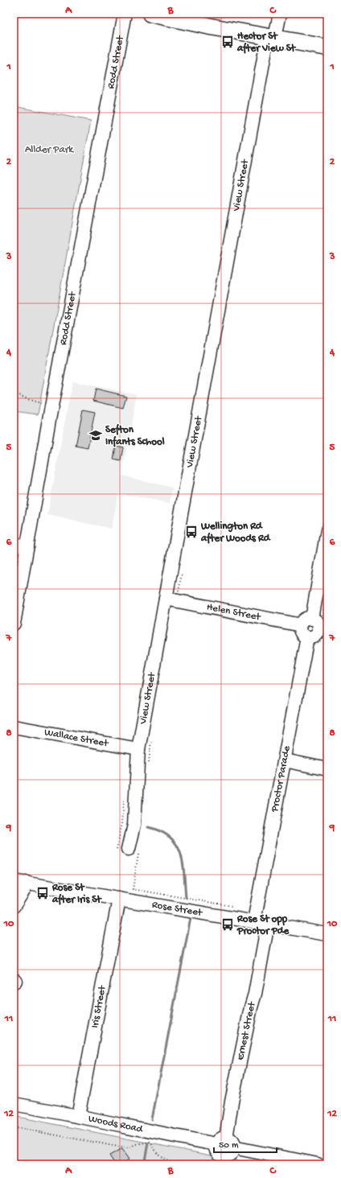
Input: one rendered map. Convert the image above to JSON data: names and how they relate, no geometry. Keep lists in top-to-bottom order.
{
  "streets": {
    "street": [
      "Rodd Street",
      "View Street",
      "Helen Street",
      "Wallace Street",
      "Proctor Parade",
      "Rose Street",
      "Iris Street",
      "Ernest Street",
      "Woods Road"
    ]
  },
  "crossings": [
    ["View Street", "Helen Street"],
    ["View Street", "Wallace Street"],
    ["Helen Street", "Proctor Parade"],
    ["Proctor Parade", "Rose Street"],
    ["Rose Street", "Iris Street"],
    ["Rose Street", "Ernest Street"],
    ["Iris Street", "Woods Road"],
    ["Ernest Street", "Woods Road"]
  ],
  "parks": ["Allder Park"],
  "places": {
    "bus stop": [
      "Hector St after View St",
      "Wellington Rd after Woods Rd",
      "Rose St after Iris St",
      "Rose St opp Proctor Pde"
    ],
    "school or university": ["Sefton Infants School"]
  },
  "scale_bar": "50 m",
  "grid": {
    "columns": ["A", "B", "C"],
    "rows": [
      "1",
      "2",
      "3",
      "4",
      "5",
      "6",
      "7",
      "8",
      "9",
      "10",
      "11",
      "12"
    ]
  }
}
